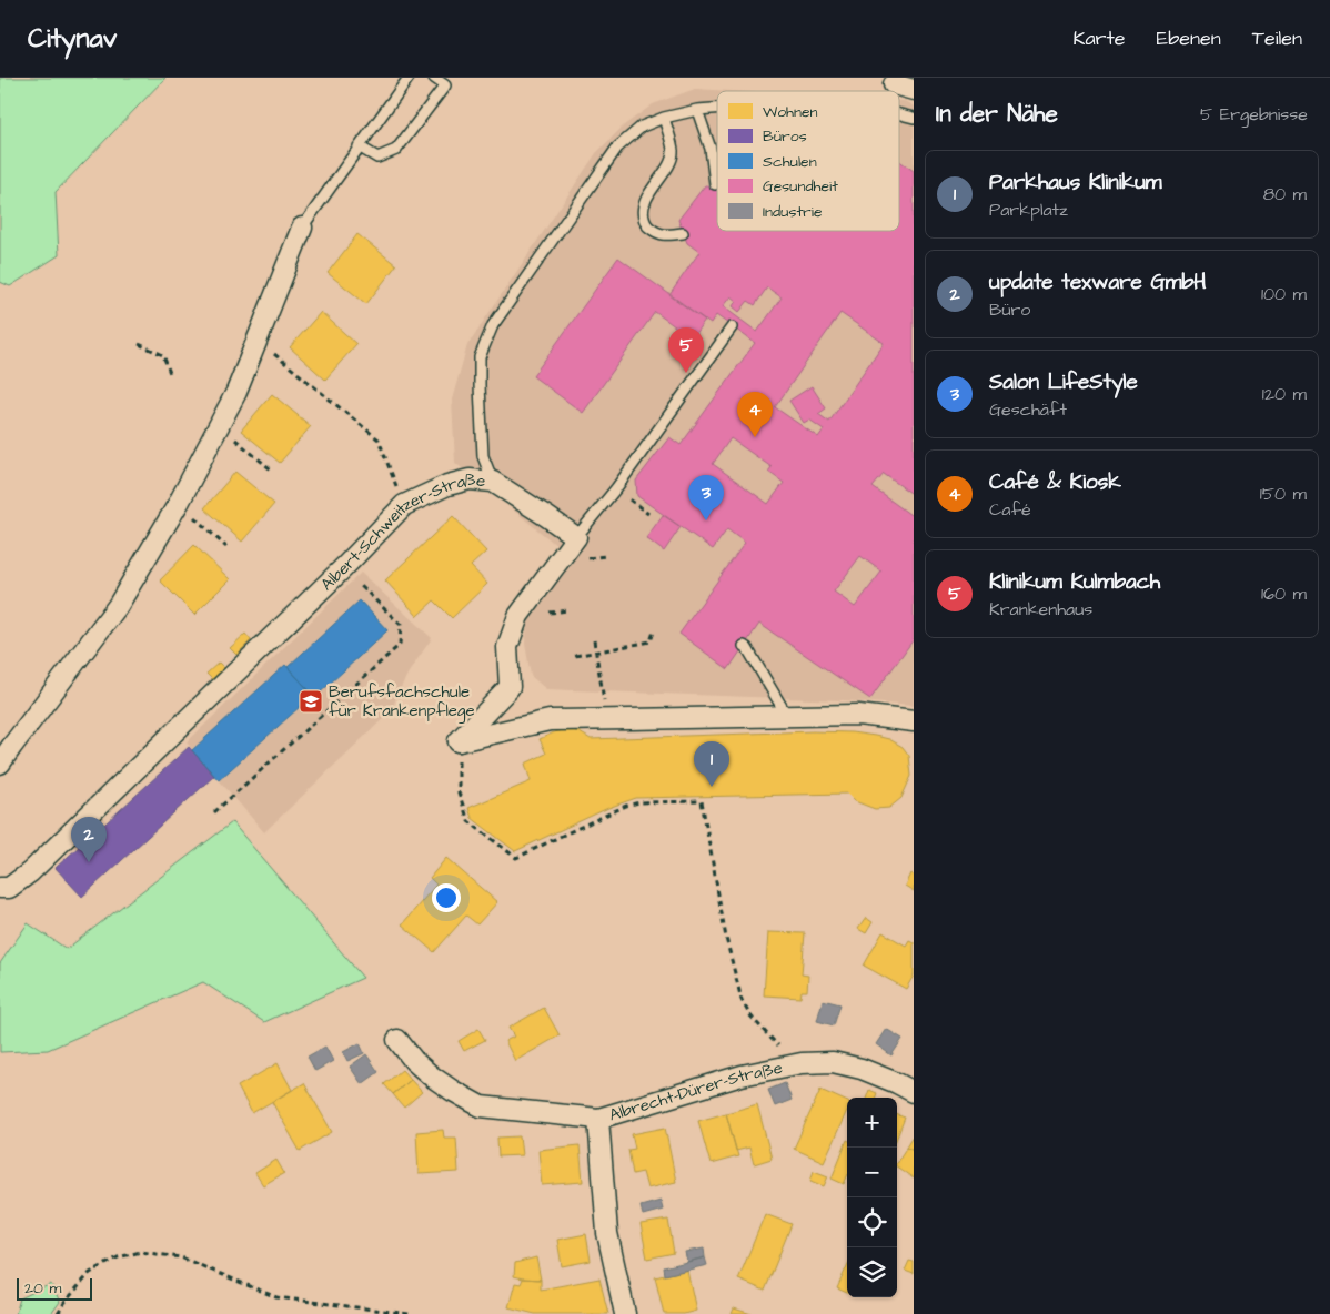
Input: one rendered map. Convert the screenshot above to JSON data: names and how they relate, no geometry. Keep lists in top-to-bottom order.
{
  "streets": {
    "street": ["Albert-Schweitzer-Straße", "Albrecht-Dürer-Straße"]
  },
  "places": {
    "school or university": ["Berufsfachschule für Krankenpflege"]
  },
  "legend": [
    "Wohnen",
    "Büros",
    "Schulen",
    "Gesundheit",
    "Industrie"
  ],
  "scale_bar": "20 m",
  "page": {
    "header": "Citynav",
    "nav": ["Karte", "Ebenen", "Teilen"],
    "heading": ["In der Nähe", "5 Ergebnisse"],
    "list": [
      {
        "mark": "1",
        "name": "Parkhaus Klinikum",
        "note": "Parkplatz",
        "value": "80 m"
      },
      {
        "mark": "2",
        "name": "update texware GmbH",
        "note": "Büro",
        "value": "100 m"
      },
      {
        "mark": "3",
        "name": "Salon LifeStyle",
        "note": "Geschäft",
        "value": "120 m"
      },
      {
        "mark": "4",
        "name": "Café & Kiosk",
        "note": "Café",
        "value": "150 m"
      },
      {
        "mark": "5",
        "name": "Klinikum Kulmbach",
        "note": "Krankenhaus",
        "value": "160 m"
      }
    ],
    "pins": [
      "5",
      "4",
      "3",
      "1",
      "2"
    ],
    "map_buttons": ["+", "−"],
    "scale": "20 m"
  }
}
